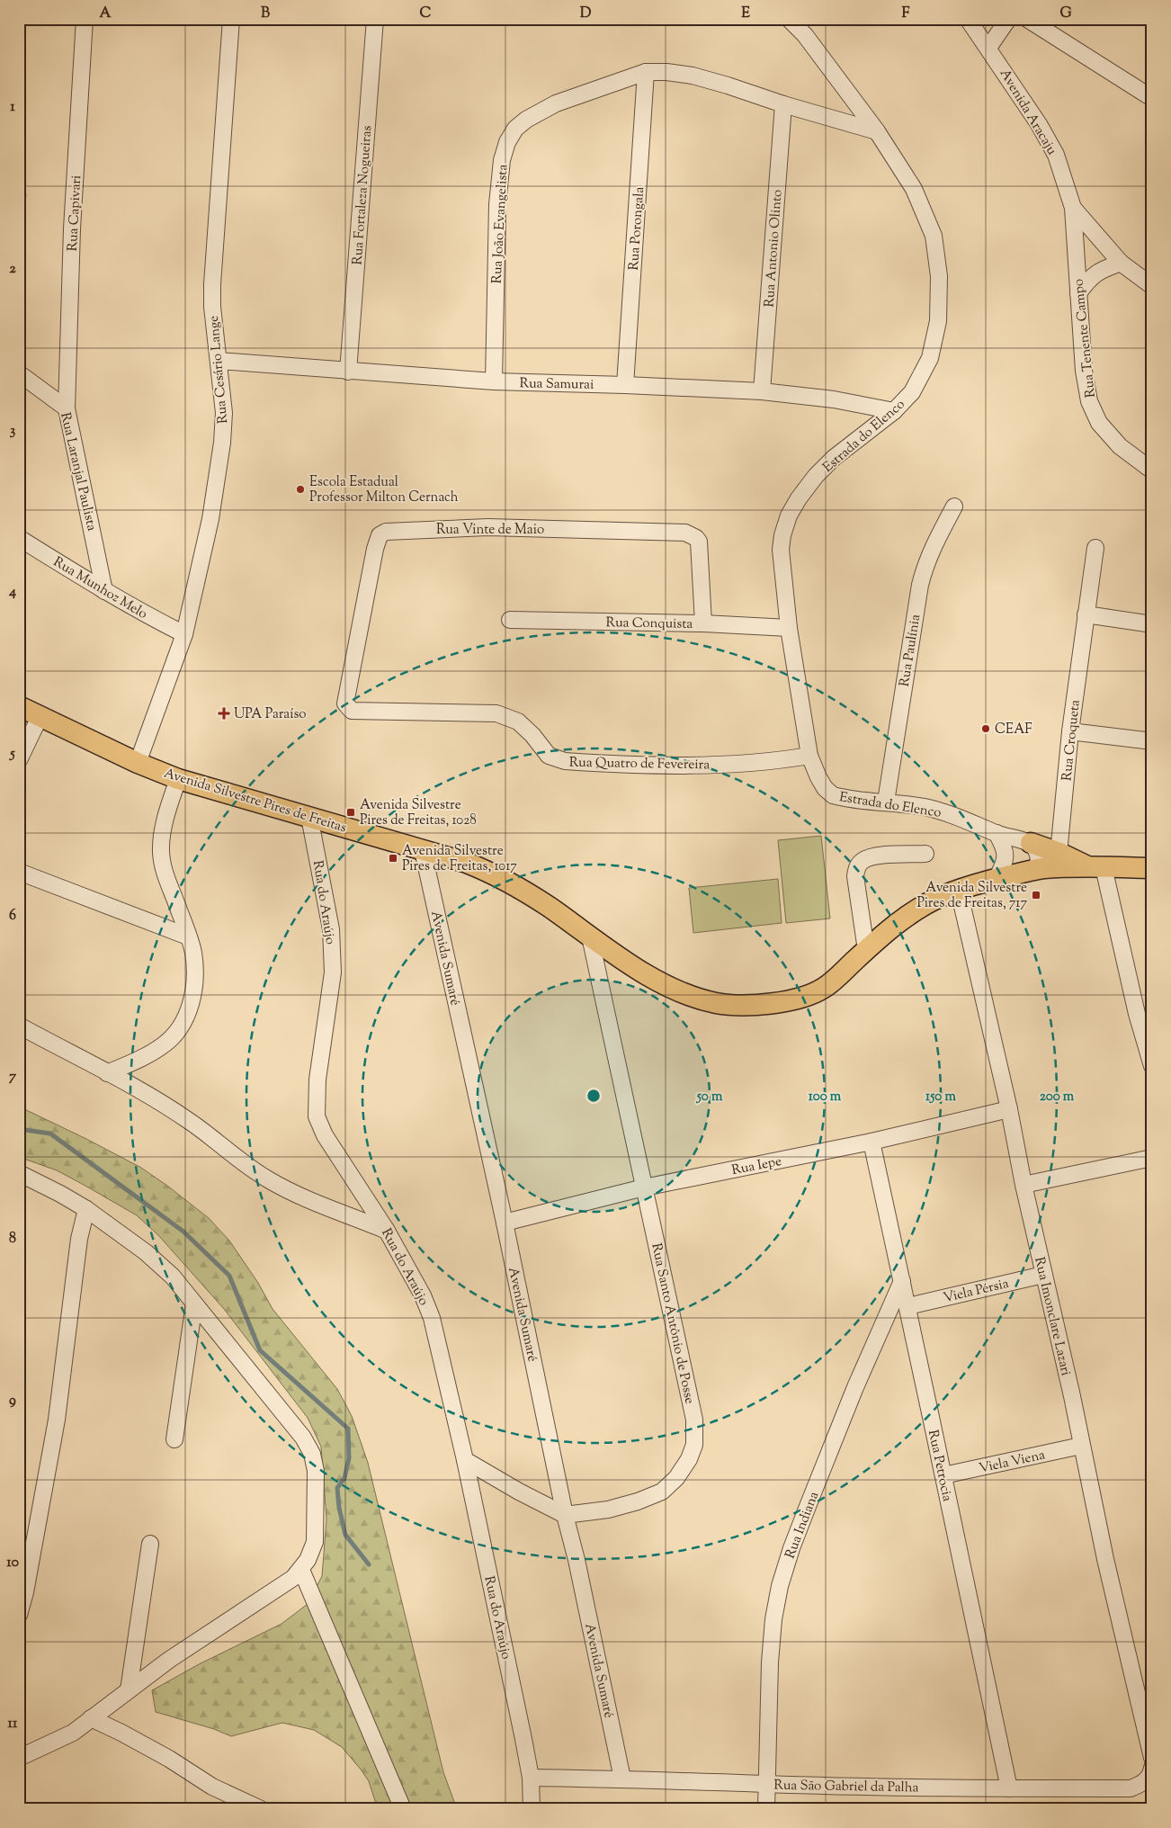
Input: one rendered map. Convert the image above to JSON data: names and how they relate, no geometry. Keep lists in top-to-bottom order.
{
  "streets": {
    "main road": ["Avenida Silvestre Pires de Freitas"],
    "street": [
      "Avenida Aracaju",
      "Rua Fortaleza Nogueiras",
      "Rua Capivari",
      "Rua João Evangelista",
      "Rua Porongala",
      "Rua Antonio Olinto",
      "Rua Tenente Campo",
      "Rua Cesário Lange",
      "Rua Samurai",
      "Estrada do Elenco",
      "Rua Laranjal Paulista",
      "Rua Vinte de Maio",
      "Rua Munhoz Melo",
      "Rua Conquista",
      "Rua Paulínia",
      "Rua Croqueta",
      "Rua Quatro de Fevereira",
      "Rua do Araújo",
      "Avenida Sumaré",
      "Rua Iepe",
      "Viela Pérsia",
      "Rua Imonclare Lazari",
      "Rua Santo Antônio de Posse",
      "Viela Viena",
      "Rua Petrocia",
      "Rua Indiana",
      "Rua São Gabriel da Palha"
    ]
  },
  "crossings": [
    ["Avenida Aracaju", "Rua Tenente Campo"],
    ["Rua Fortaleza Nogueiras", "Rua Samurai"],
    ["Rua Capivari", "Rua Laranjal Paulista"],
    ["Rua João Evangelista", "Rua Porongala"],
    ["Rua João Evangelista", "Rua Antonio Olinto"],
    ["Rua João Evangelista", "Rua Samurai"],
    ["Rua João Evangelista", "Estrada do Elenco"],
    ["Rua Porongala", "Rua Samurai"],
    ["Rua Antonio Olinto", "Rua Samurai"],
    ["Rua Cesário Lange", "Rua Samurai"],
    ["Rua Cesário Lange", "Rua Munhoz Melo"],
    ["Rua Cesário Lange", "Avenida Silvestre Pires de Freitas"],
    ["Rua Samurai", "Estrada do Elenco"],
    ["Estrada do Elenco", "Rua Conquista"],
    ["Estrada do Elenco", "Rua Paulínia"],
    ["Estrada do Elenco", "Rua Quatro de Fevereira"],
    ["Rua Laranjal Paulista", "Rua Munhoz Melo"],
    ["Rua Vinte de Maio", "Rua Conquista"],
    ["Rua Vinte de Maio", "Rua Quatro de Fevereira"],
    ["Rua Croqueta", "Avenida Silvestre Pires de Freitas"],
    ["Avenida Silvestre Pires de Freitas", "Rua do Araújo"],
    ["Avenida Silvestre Pires de Freitas", "Avenida Sumaré"],
    ["Avenida Silvestre Pires de Freitas", "Rua Imonclare Lazari"],
    ["Avenida Silvestre Pires de Freitas", "Rua Santo Antônio de Posse"],
    ["Rua do Araújo", "Rua São Gabriel da Palha"],
    ["Avenida Sumaré", "Rua Iepe"],
    ["Avenida Sumaré", "Rua Santo Antônio de Posse"],
    ["Avenida Sumaré", "Rua São Gabriel da Palha"],
    ["Rua Iepe", "Rua Imonclare Lazari"],
    ["Rua Iepe", "Rua Santo Antônio de Posse"],
    ["Rua Iepe", "Rua Petrocia"],
    ["Viela Pérsia", "Rua Imonclare Lazari"],
    ["Viela Pérsia", "Rua Petrocia"],
    ["Rua Imonclare Lazari", "Viela Viena"],
    ["Viela Viena", "Rua Petrocia"],
    ["Rua Petrocia", "Rua Indiana"],
    ["Rua Petrocia", "Rua São Gabriel da Palha"],
    ["Rua Indiana", "Rua São Gabriel da Palha"]
  ],
  "places": {
    "other": ["Escola Estadual Professor Milton Cernach", "CEAF"],
    "health": ["UPA Paraíso"],
    "transit": ["Avenida Silvestre Pires de Freitas, 1028", "Avenida Silvestre Pires de Freitas, 1017", "Avenida Silvestre Pires de Freitas, 717"]
  },
  "grid": {
    "columns": [
      "A",
      "B",
      "C",
      "D",
      "E",
      "F",
      "G"
    ],
    "rows": [
      "1",
      "2",
      "3",
      "4",
      "5",
      "6",
      "7",
      "8",
      "9",
      "10",
      "11"
    ]
  },
  "rings": [
    "50 m",
    "100 m",
    "150 m",
    "200 m"
  ]
}
